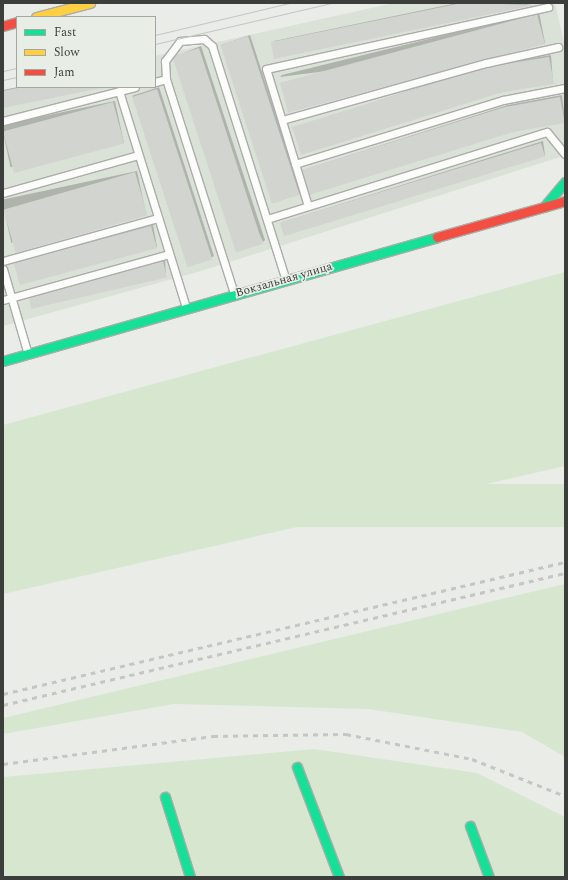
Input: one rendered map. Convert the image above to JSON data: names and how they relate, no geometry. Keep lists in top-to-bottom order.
{
  "streets": {
    "main road": ["Вокзальная улица"]
  },
  "legend": ["Fast", "Slow", "Jam"]
}
